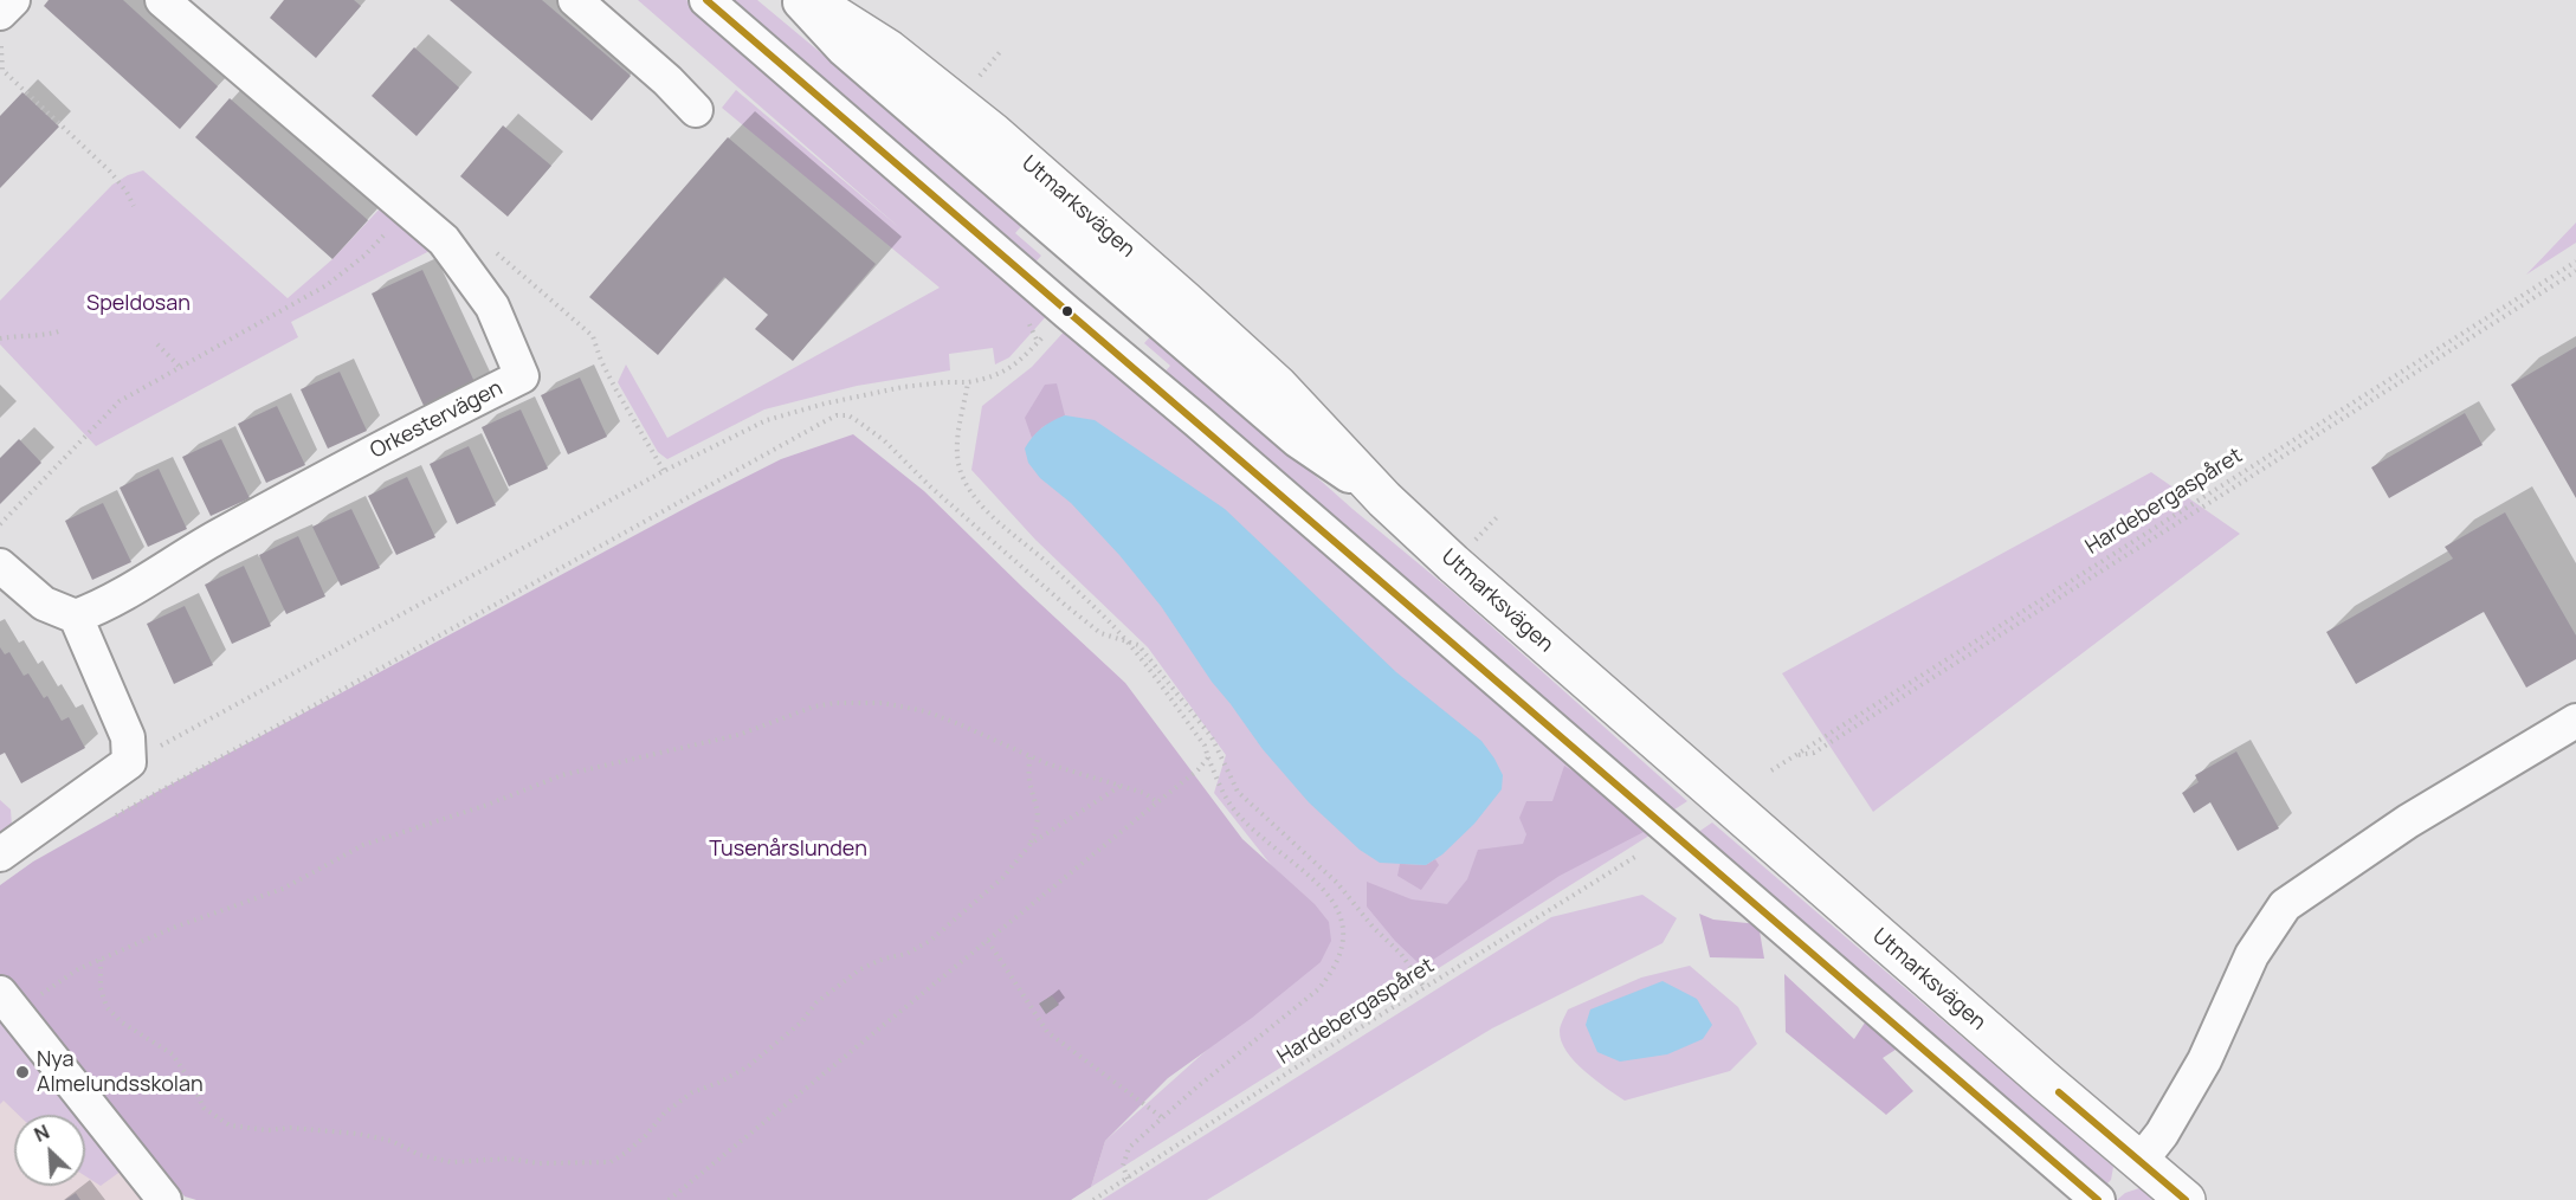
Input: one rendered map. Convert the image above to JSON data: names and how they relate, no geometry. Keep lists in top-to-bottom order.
{
  "streets": {
    "main road": ["Utmarksvägen"],
    "street": ["Orkestervägen"],
    "path": ["Hardebergaspåret"]
  },
  "parks": ["Speldosan", "Tusenårslunden"],
  "places": ["Nya Almelundsskolan"],
  "north": "top left"
}
